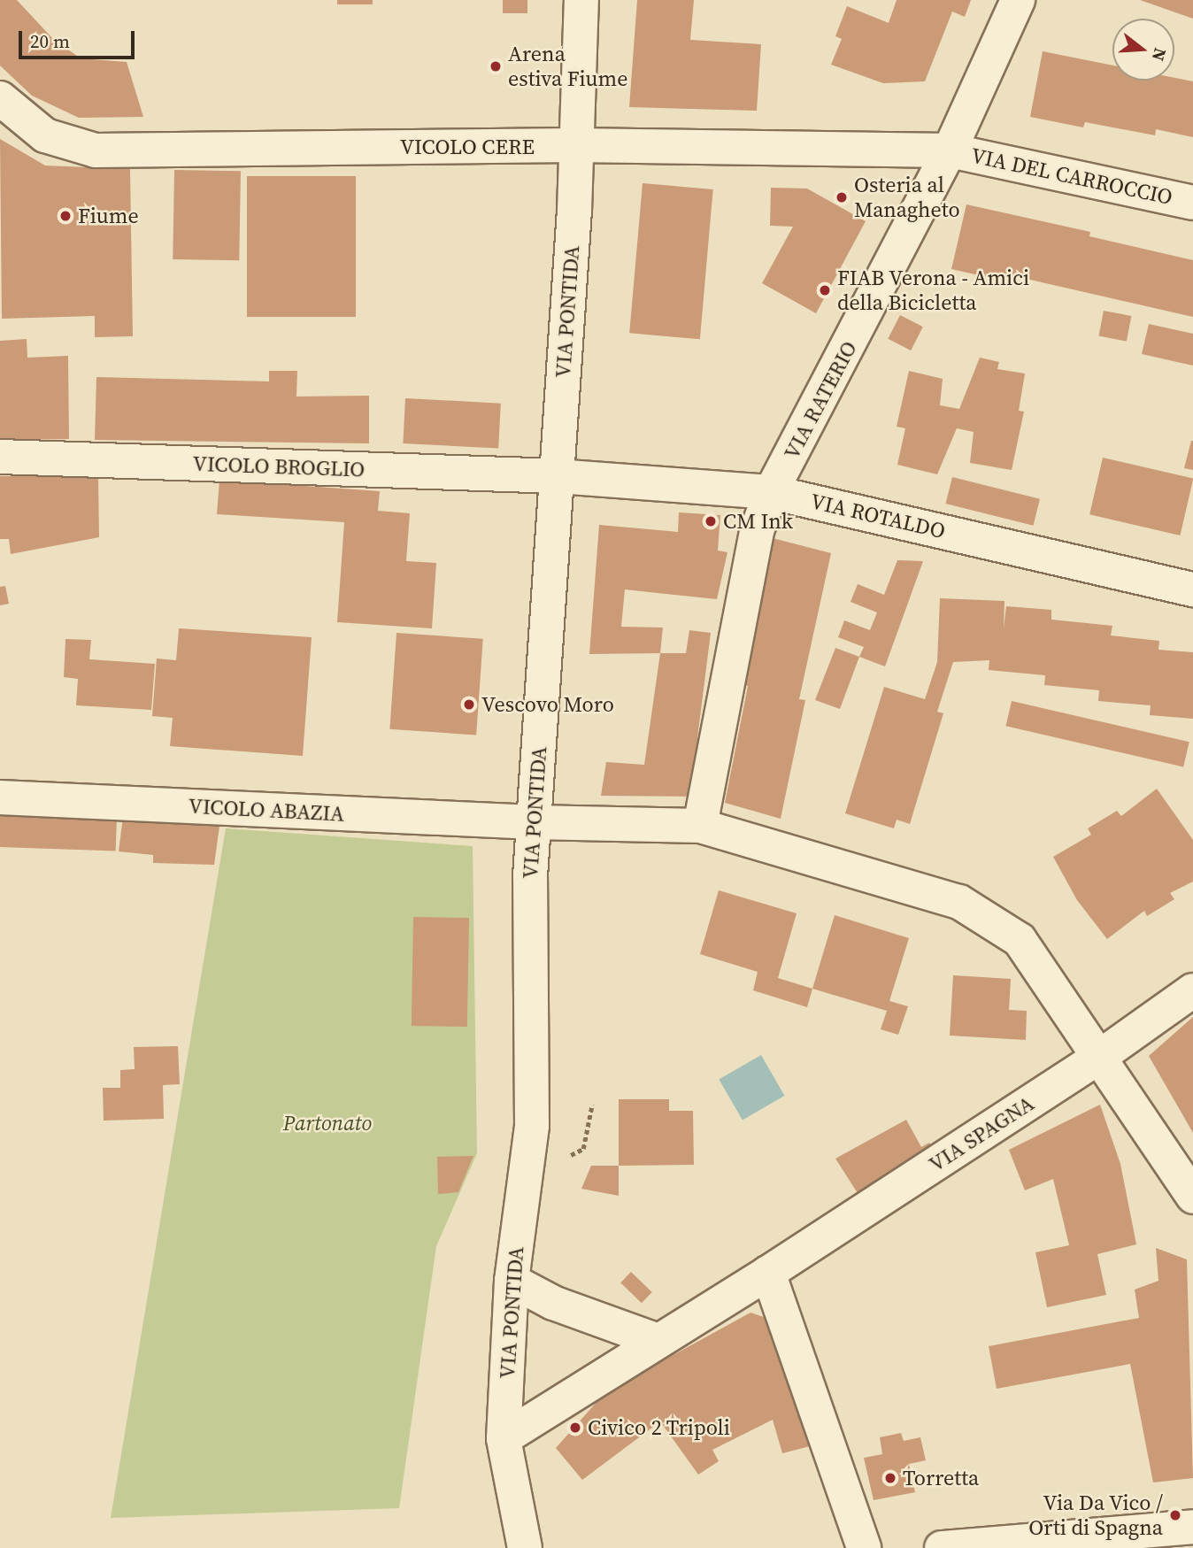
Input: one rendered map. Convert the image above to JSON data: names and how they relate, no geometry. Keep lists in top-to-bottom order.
{
  "streets": {
    "street": [
      "VICOLO CERE",
      "VIA DEL CARROCCIO",
      "VIA PONTIDA",
      "VIA RATERIO",
      "VICOLO BROGLIO",
      "VIA ROTALDO",
      "VICOLO ABAZIA",
      "VIA SPAGNA"
    ]
  },
  "crossings": [
    ["VICOLO CERE", "VIA DEL CARROCCIO"],
    ["VICOLO CERE", "VIA PONTIDA"],
    ["VICOLO CERE", "VIA RATERIO"],
    ["VIA DEL CARROCCIO", "VIA RATERIO"],
    ["VIA PONTIDA", "VICOLO BROGLIO"],
    ["VIA PONTIDA", "VIA ROTALDO"],
    ["VIA PONTIDA", "VICOLO ABAZIA"],
    ["VIA PONTIDA", "VIA SPAGNA"],
    ["VIA RATERIO", "VIA ROTALDO"],
    ["VIA RATERIO", "VICOLO ABAZIA"],
    ["VICOLO BROGLIO", "VIA ROTALDO"],
    ["VICOLO ABAZIA", "VIA SPAGNA"]
  ],
  "parks": ["Partonato"],
  "places": [
    "Arena estiva Fiume",
    "Osteria al Managheto",
    "Fiume",
    "FIAB Verona - Amici della Bicicletta",
    "CM Ink",
    "Vescovo Moro",
    "Civico 2 Tripoli",
    "Torretta",
    "Via Da Vico / Orti di Spagna"
  ],
  "scale_bar": "20 m",
  "north": "right"
}
